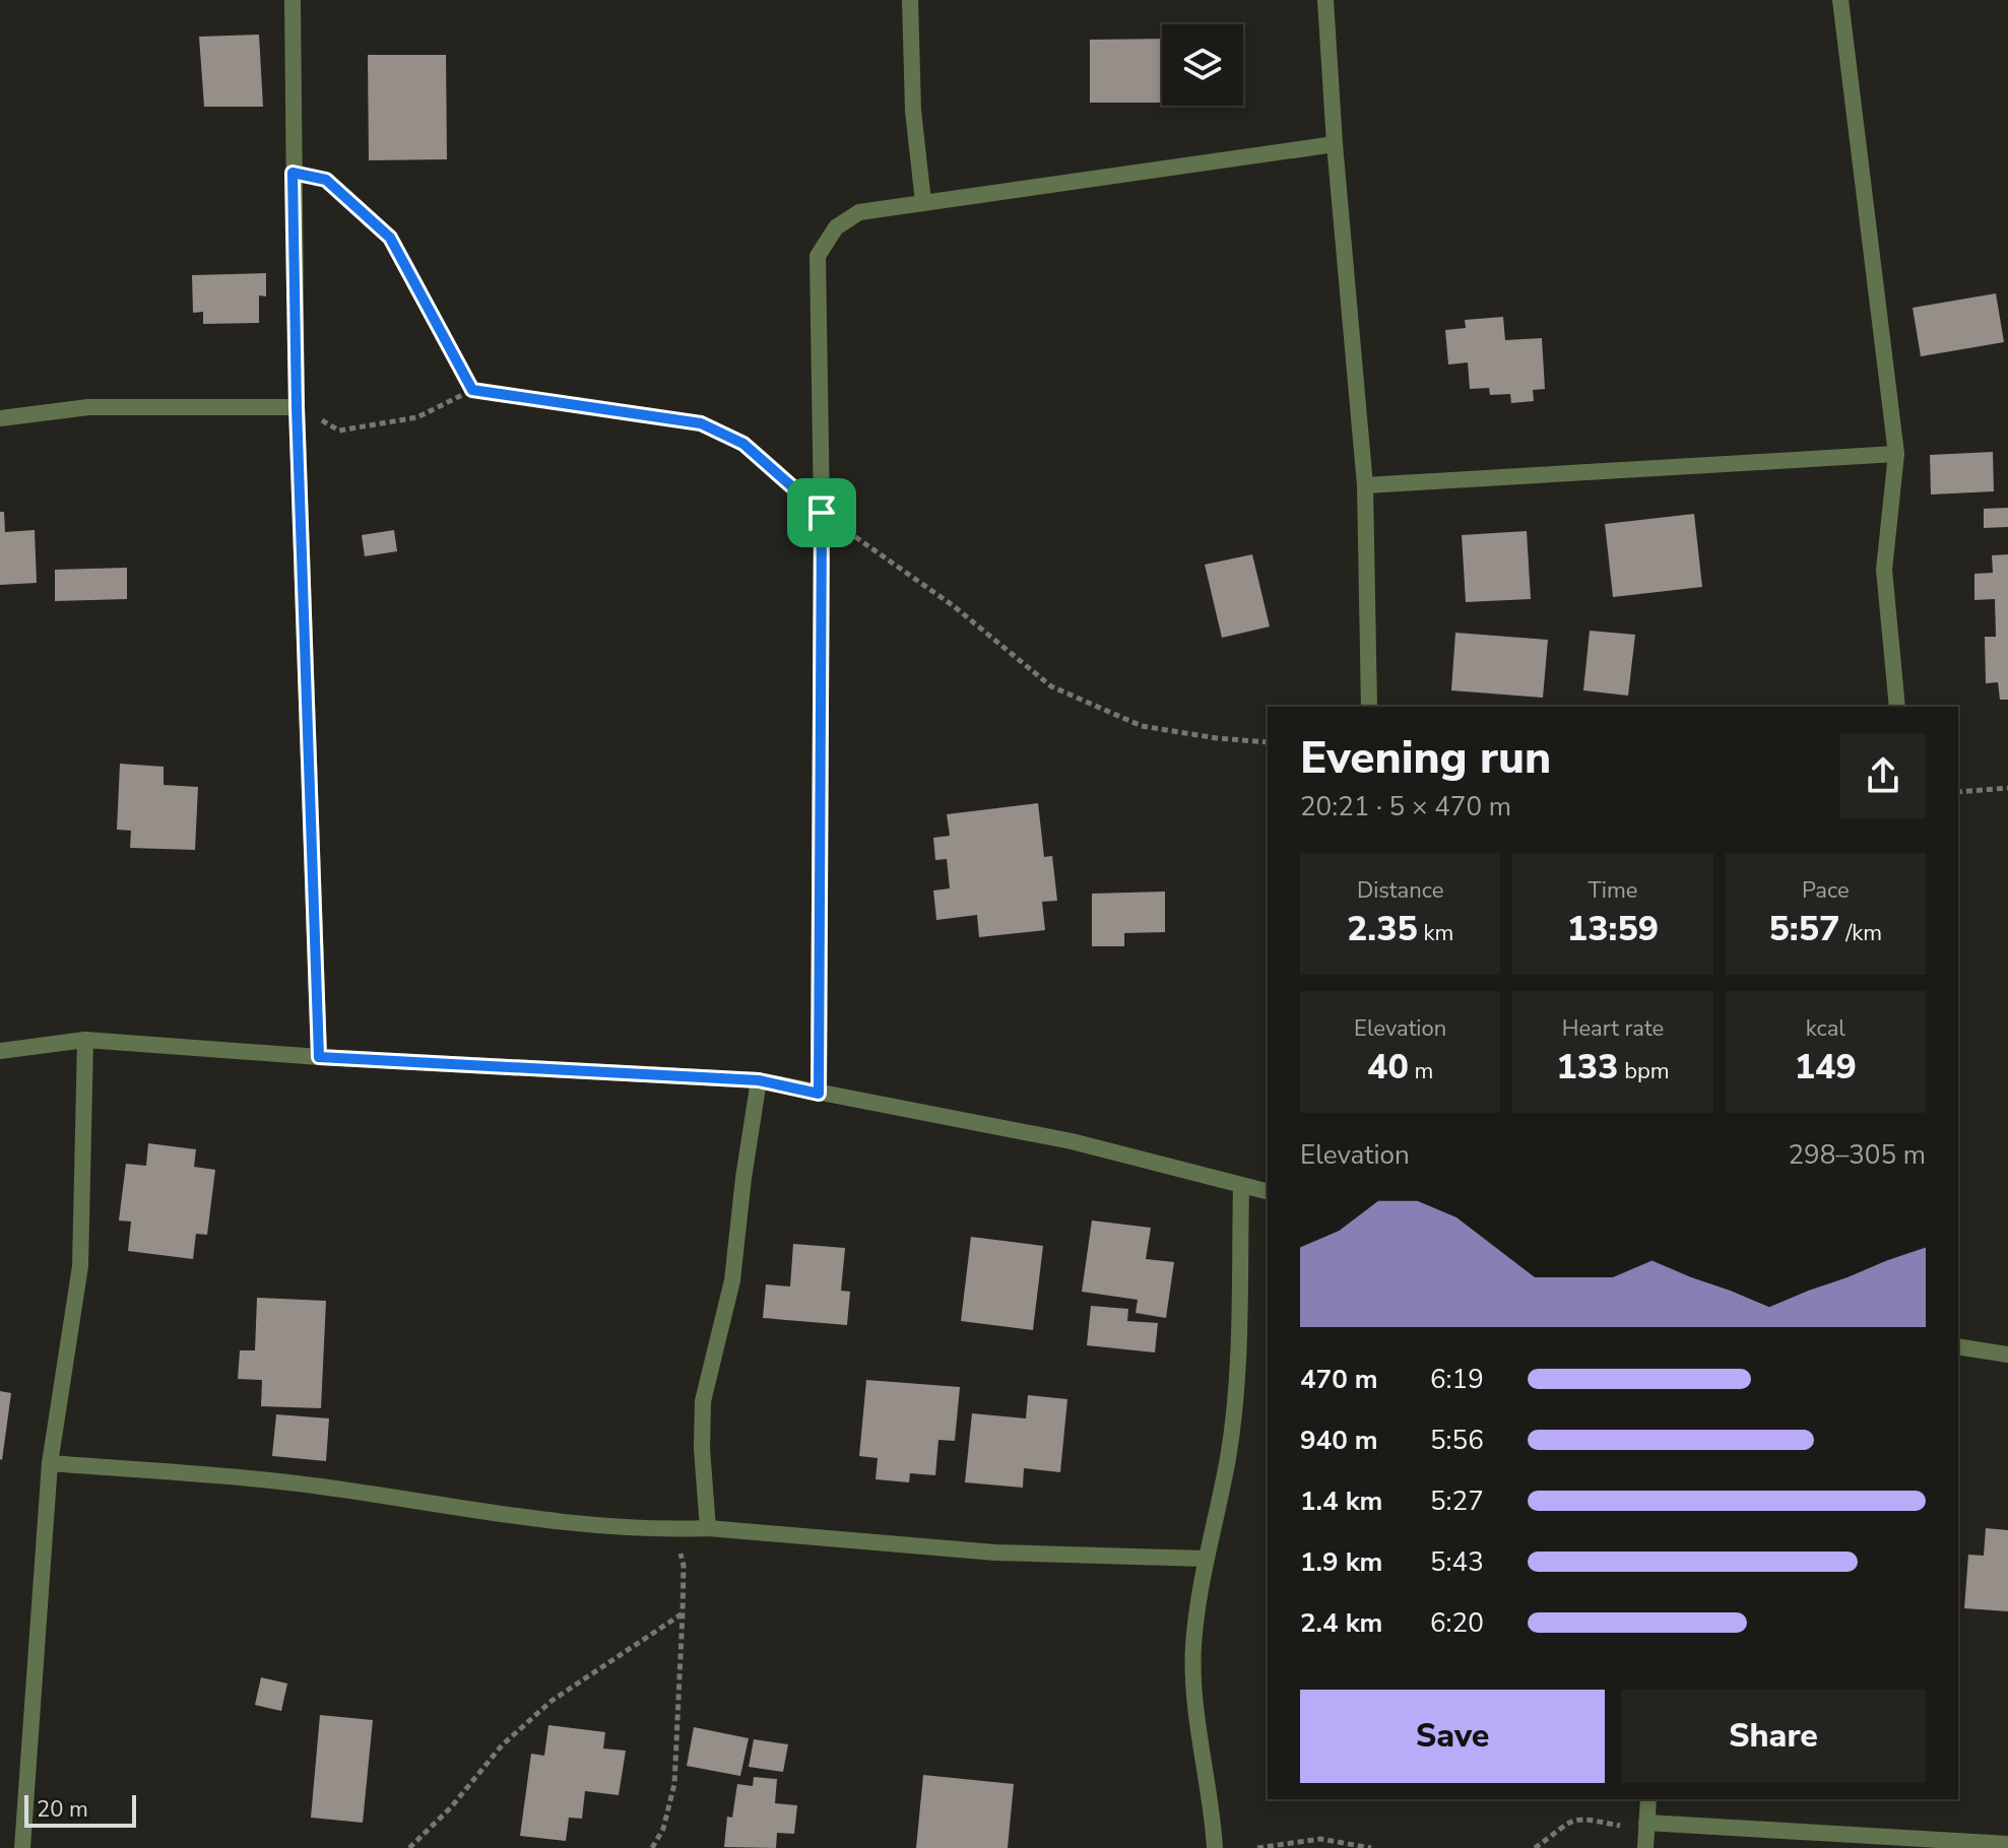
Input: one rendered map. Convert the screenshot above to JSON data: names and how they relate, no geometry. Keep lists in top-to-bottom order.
{
  "scale_bar": "20 m",
  "page": {
    "heading": ["Evening run", "20:21 · 5 × 470 m"],
    "stats": [
      ["Distance", "2.35 km"],
      ["Time", "13:59"],
      ["Pace", "5:57 /km"],
      ["Elevation", "40 m"],
      ["Heart rate", "133 bpm"],
      ["kcal", "149"]
    ],
    "chart": ["Elevation", "298–305 m"],
    "list": [
      {
        "name": "470 m",
        "note": "6:19"
      },
      {
        "name": "940 m",
        "note": "5:56"
      },
      {
        "name": "1.4 km",
        "note": "5:27"
      },
      {
        "name": "1.9 km",
        "note": "5:43"
      },
      {
        "name": "2.4 km",
        "note": "6:20"
      }
    ],
    "buttons": ["Save", "Share"],
    "scale": "20 m"
  }
}
